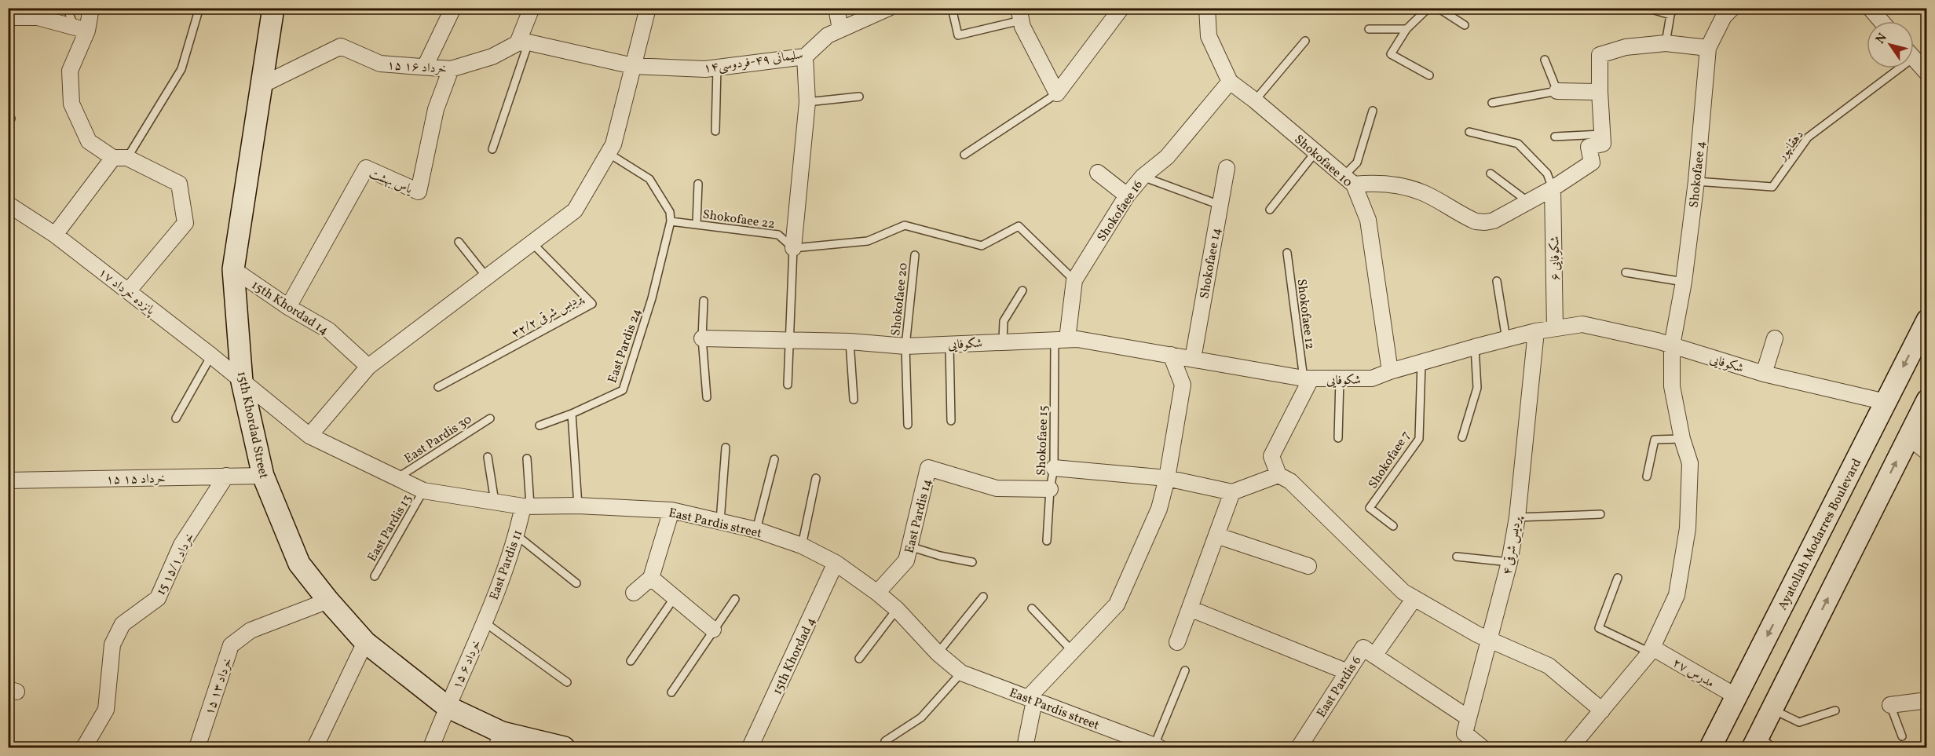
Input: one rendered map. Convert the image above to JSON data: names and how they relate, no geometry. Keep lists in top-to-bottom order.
{
  "streets": {
    "street": [
      "سلیمانی ۴۹-فردوسی۱۴",
      "۱۵ خرداد ۱۶",
      "Shokofaee 10",
      "Shokofaee 4",
      "یاس بهشت",
      "Shokofaee 16",
      "شکوفایی ۶",
      "Shokofaee 14",
      "پانزده خرداد ۱۷",
      "15th Khordad 14",
      "شکوفایی",
      "15th Khordad Street",
      "۱۵ خرداد ۱۵",
      "East Pardis 14",
      "East Pardis street",
      "Ayatollah Modarres Boulevard",
      "پردیس شرقی ۴",
      "15 خرداد ۱۵/۱",
      "East Pardis 11",
      "15th Khordad 4",
      "۱۵ خرداد ۶",
      "مدرس ۲۷",
      "۱۵ خرداد ۱۳",
      "East Pardis 6"
    ],
    "lane": [
      "دهقانپور",
      "Shokofaee 22",
      "Shokofaee 20",
      "Shokofaee 12",
      "پردیس شرقی ۳۲/۲",
      "East Pardis 24",
      "East Pardis 30",
      "Shokofaee 15",
      "Shokofaee 7",
      "East Pardis 13"
    ]
  },
  "crossings": [
    ["۱۵ خرداد ۱۶", "یاس بهشت"],
    ["۱۵ خرداد ۱۶", "15th Khordad Street"],
    ["دهقانپور", "Shokofaee 4"],
    ["Shokofaee 10", "Shokofaee 16"],
    ["Shokofaee 10", "شکوفایی"],
    ["Shokofaee 4", "شکوفایی"],
    ["Shokofaee 4", "مدرس ۲۷"],
    ["یاس بهشت", "15th Khordad 14"],
    ["Shokofaee 16", "شکوفایی"],
    ["Shokofaee 16", "Shokofaee 15"],
    ["Shokofaee 22", "East Pardis 24"],
    ["شکوفایی ۶", "شکوفایی"],
    ["Shokofaee 14", "شکوفایی"],
    ["پانزده خرداد ۱۷", "15th Khordad Street"],
    ["پانزده خرداد ۱۷", "East Pardis street"],
    ["Shokofaee 20", "شکوفایی"],
    ["15th Khordad 14", "15th Khordad Street"],
    ["Shokofaee 12", "شکوفایی"],
    ["شکوفایی", "Shokofaee 15"],
    ["شکوفایی", "Shokofaee 7"],
    ["شکوفایی", "Ayatollah Modarres Boulevard"],
    ["شکوفایی", "پردیس شرقی ۴"],
    ["15th Khordad Street", "۱۵ خرداد ۱۵"],
    ["15th Khordad Street", "East Pardis street"],
    ["15th Khordad Street", "۱۵ خرداد ۶"],
    ["15th Khordad Street", "۱۵ خرداد ۱۳"],
    ["East Pardis 30", "East Pardis street"],
    ["Shokofaee 15", "East Pardis 14"],
    ["۱۵ خرداد ۱۵", "15 خرداد ۱۵/۱"],
    ["East Pardis 14", "East Pardis street"],
    ["East Pardis street", "East Pardis 13"],
    ["East Pardis street", "East Pardis 11"],
    ["East Pardis street", "15th Khordad 4"],
    ["Ayatollah Modarres Boulevard", "مدرس ۲۷"],
    ["East Pardis 11", "۱۵ خرداد ۶"]
  ],
  "north": "top left"
}
